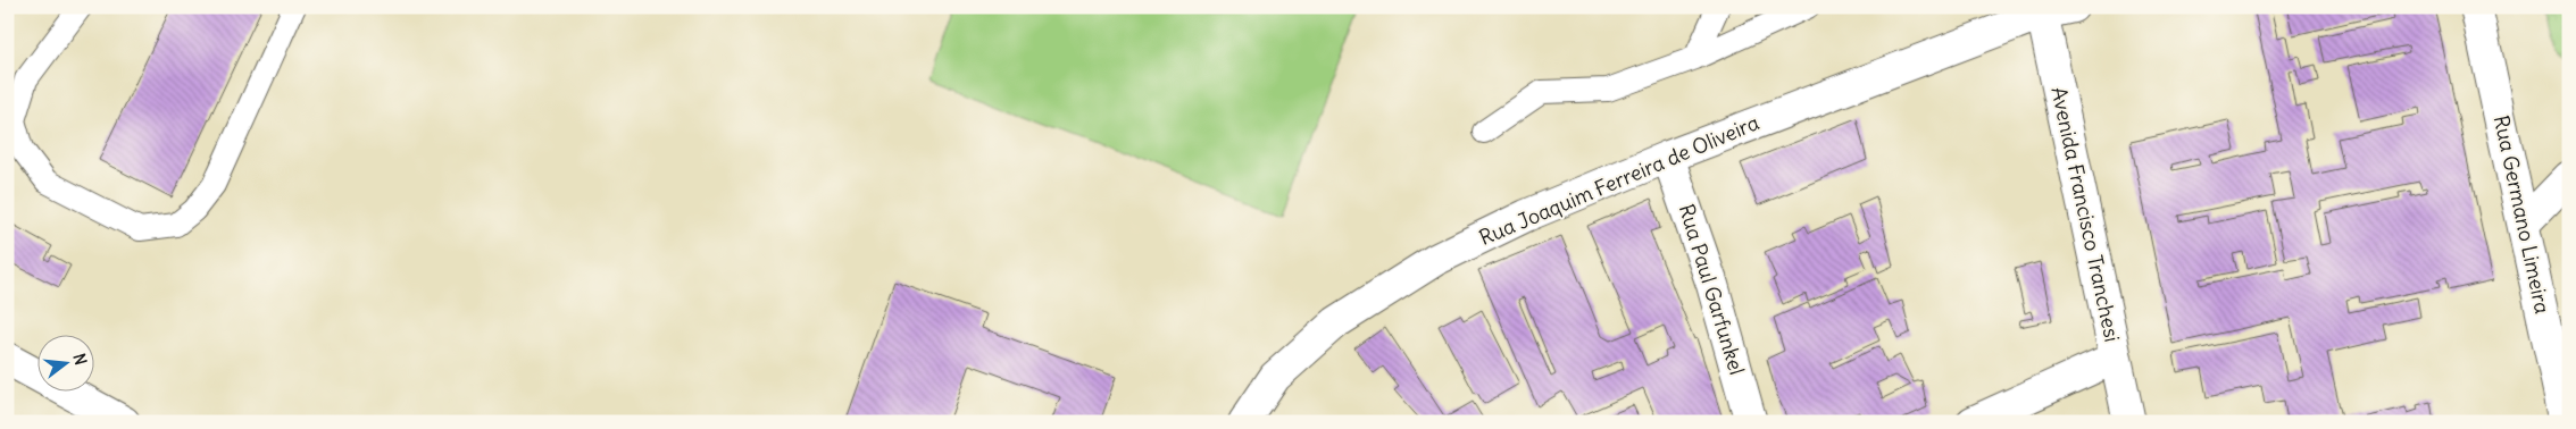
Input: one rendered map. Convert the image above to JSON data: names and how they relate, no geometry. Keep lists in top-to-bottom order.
{
  "streets": {
    "street": [
      "Rua Joaquim Ferreira de Oliveira",
      "Avenida Francisco Tranchesi",
      "Rua Germano Limeira",
      "Rua Paul Garfunkel"
    ]
  },
  "crossings": [
    ["Rua Joaquim Ferreira de Oliveira", "Avenida Francisco Tranchesi"],
    ["Rua Joaquim Ferreira de Oliveira", "Rua Paul Garfunkel"]
  ],
  "north": "right"
}
